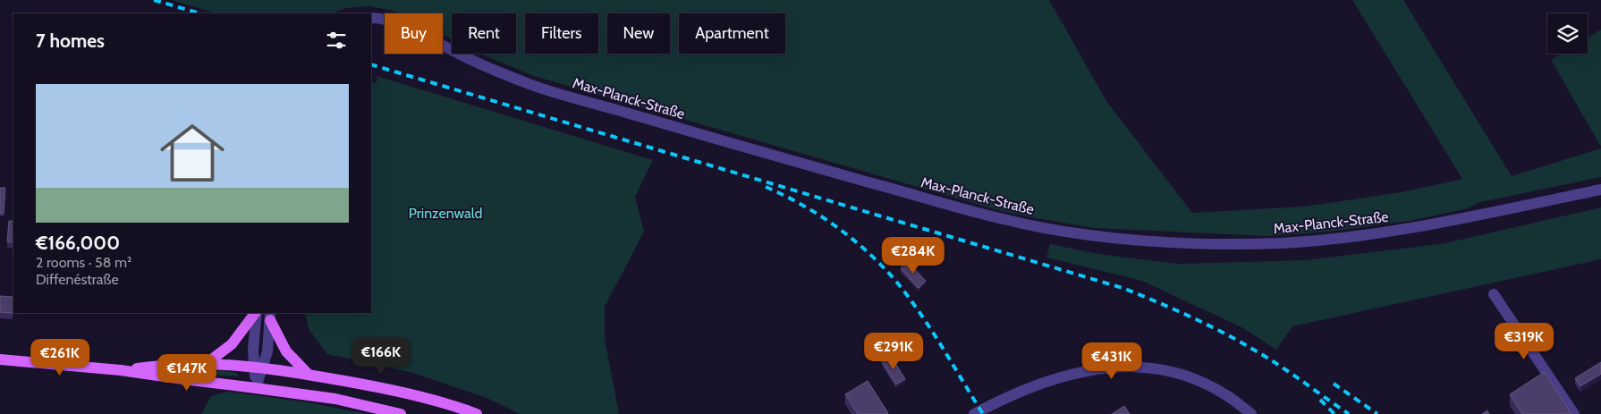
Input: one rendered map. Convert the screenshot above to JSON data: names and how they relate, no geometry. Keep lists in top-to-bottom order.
{
  "streets": {
    "street": ["Max-Planck-Straße"]
  },
  "parks": ["Prinzenwald"],
  "page": {
    "chip": [
      "Buy",
      "Rent",
      "Filters",
      "New",
      "Apartment"
    ],
    "heading": "7 homes",
    "list": [
      {
        "name": "€166,000",
        "note": "2 rooms · 58 m² · Diffenéstraße"
      }
    ],
    "price": [
      "€284K",
      "€319K",
      "€291K",
      "€166K",
      "€261K",
      "€431K",
      "€147K"
    ]
  }
}
